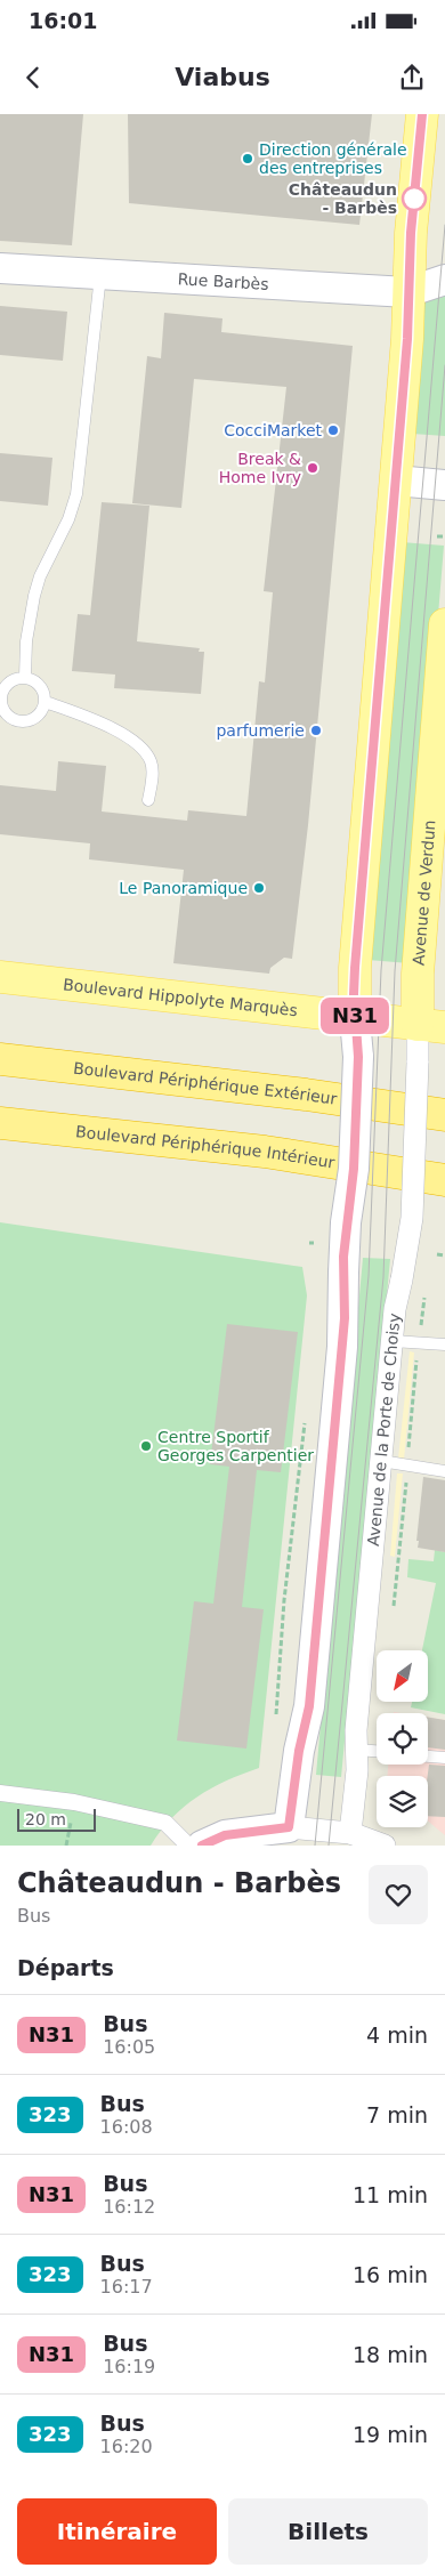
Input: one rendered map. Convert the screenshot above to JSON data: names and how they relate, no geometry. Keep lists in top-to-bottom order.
{
  "streets": {
    "highway": ["Boulevard Périphérique Extérieur", "Boulevard Périphérique Intérieur"],
    "main road": ["Rue Barbès", "Avenue de Verdun", "Boulevard Hippolyte Marquès"],
    "street": ["Avenue de la Porte de Choisy"]
  },
  "crossings": [
    ["Avenue de Verdun", "Boulevard Hippolyte Marquès"],
    ["Avenue de Verdun", "Avenue de la Porte de Choisy"],
    ["Boulevard Hippolyte Marquès", "Avenue de la Porte de Choisy"]
  ],
  "places": [
    "Direction générale des entreprises",
    "Châteaudun - Barbès",
    "CocciMarket",
    "Break & Home Ivry",
    "parfumerie",
    "Le Panoramique",
    "Centre Sportif Georges Carpentier"
  ],
  "lines": ["bus line N31"],
  "scale_bar": "20 m",
  "north": "bottom left",
  "page": {
    "status": "16:01",
    "header": "Viabus",
    "on_map": "N31",
    "scale": "20 m",
    "heading": [
      ["Châteaudun - Barbès", "Bus"],
      "Départs"
    ],
    "list": [
      {
        "mark": "N31",
        "name": "Bus",
        "note": "16:05",
        "value": "4 min"
      },
      {
        "mark": "323",
        "name": "Bus",
        "note": "16:08",
        "value": "7 min"
      },
      {
        "mark": "N31",
        "name": "Bus",
        "note": "16:12",
        "value": "11 min"
      },
      {
        "mark": "323",
        "name": "Bus",
        "note": "16:17",
        "value": "16 min"
      },
      {
        "mark": "N31",
        "name": "Bus",
        "note": "16:19",
        "value": "18 min"
      },
      {
        "mark": "323",
        "name": "Bus",
        "note": "16:20",
        "value": "19 min"
      }
    ],
    "buttons": ["Itinéraire", "Billets"]
  }
}
